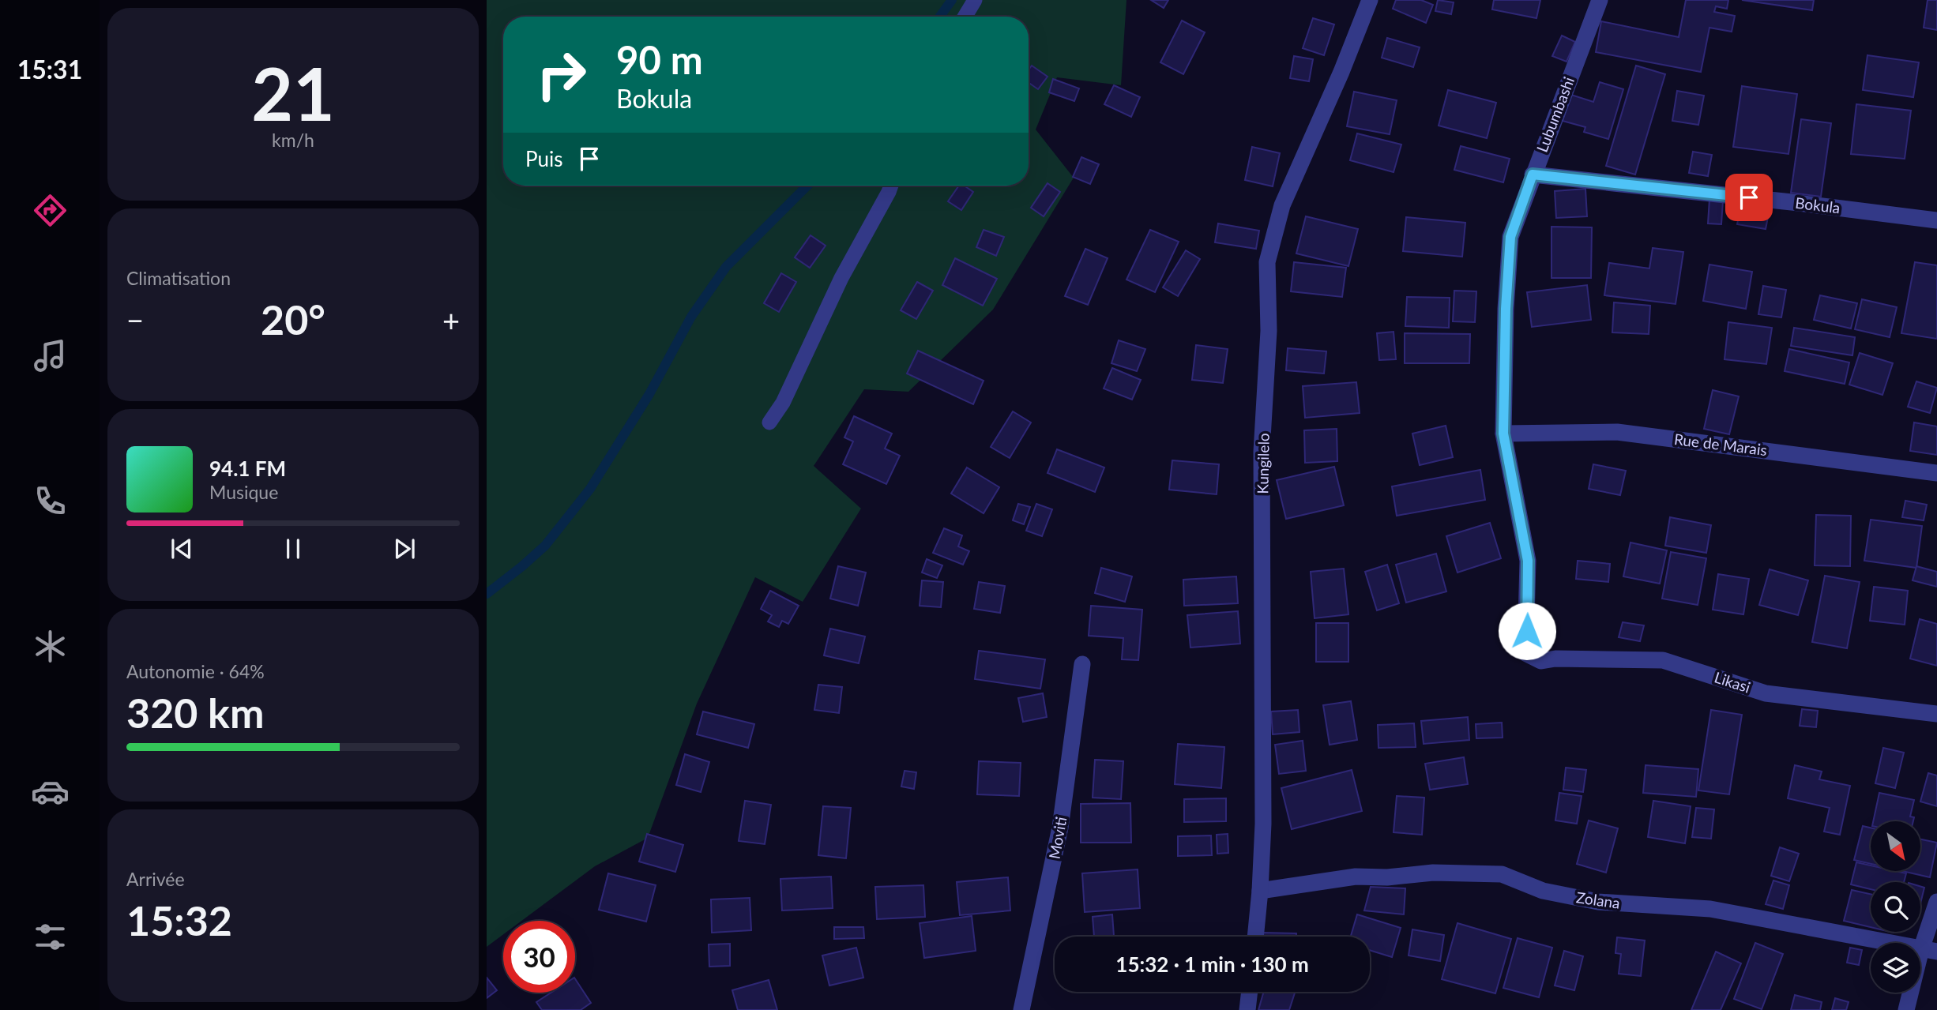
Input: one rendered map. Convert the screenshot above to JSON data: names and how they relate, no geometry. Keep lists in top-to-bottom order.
{
  "streets": {
    "street": [
      "Lubumbashi",
      "Bokula",
      "Rue de Marais",
      "Kungilelo",
      "Likasi",
      "Moviti",
      "Zolana"
    ]
  },
  "crossings": [
    ["Lubumbashi", "Bokula"],
    ["Lubumbashi", "Rue de Marais"],
    ["Lubumbashi", "Likasi"],
    ["Kungilelo", "Zolana"]
  ],
  "north": "bottom right",
  "page": {
    "tabs": "15:31",
    "tile": [
      ["21", "km/h"],
      "Climatisation",
      ["Autonomie · 64%", "320 km"],
      ["Arrivée", "15:32"]
    ],
    "turn": ["90 m", "Bokula"],
    "then": "Puis",
    "heat": ["−", "20°", "+"],
    "song": ["94.1 FM", "Musique"],
    "limit": "30",
    "trip": "15:32 · 1 min · 130 m"
  }
}
